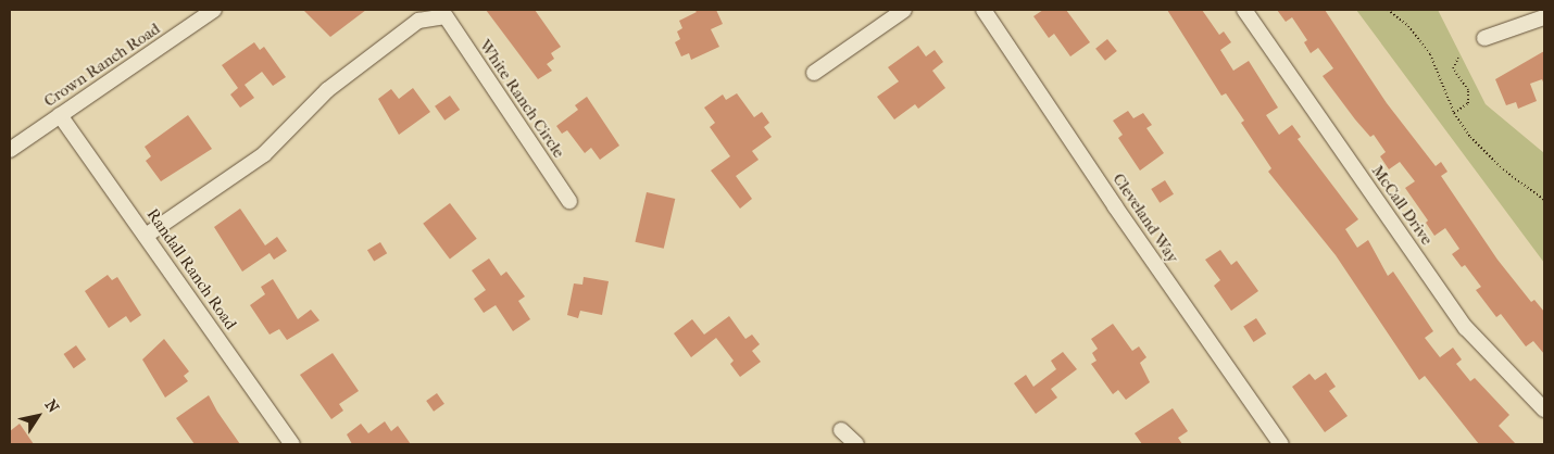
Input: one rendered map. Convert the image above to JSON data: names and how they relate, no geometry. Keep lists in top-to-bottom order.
{
  "streets": {
    "street": [
      "Crown Ranch Road",
      "White Ranch Circle",
      "McCall Drive",
      "Cleveland Way",
      "Randall Ranch Road"
    ]
  },
  "crossings": [
    ["Crown Ranch Road", "Randall Ranch Road"]
  ],
  "north": "top right"
}
